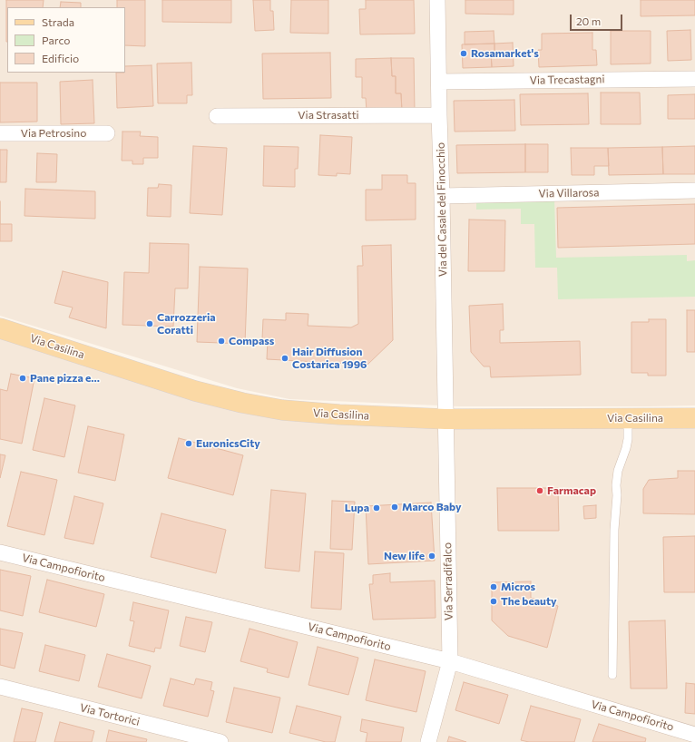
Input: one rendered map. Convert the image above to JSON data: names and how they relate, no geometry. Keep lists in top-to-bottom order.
{
  "streets": {
    "main road": ["Via Casilina"],
    "street": [
      "Via Trecastagni",
      "Via Strasatti",
      "Via Petrosino",
      "Via Villarosa",
      "Via del Casale del Finocchio",
      "Via Campofiorito",
      "Via Serradifalco",
      "Via Tortorici"
    ]
  },
  "crossings": [
    ["Via Trecastagni", "Via del Casale del Finocchio"],
    ["Via Strasatti", "Via del Casale del Finocchio"],
    ["Via Villarosa", "Via del Casale del Finocchio"],
    ["Via del Casale del Finocchio", "Via Casilina"],
    ["Via del Casale del Finocchio", "Via Serradifalco"],
    ["Via Casilina", "Via Serradifalco"],
    ["Via Campofiorito", "Via Serradifalco"]
  ],
  "places": [
    "Rosamarket's",
    "Carrozzeria Coratti",
    "Compass",
    "Hair Diffusion Costarica 1996",
    "Pane pizza e...",
    "EuronicsCity",
    "Farmacap",
    "Marco Baby",
    "Lupa",
    "New life",
    "Micros",
    "The beauty"
  ],
  "legend": ["Strada", "Parco", "Edificio"],
  "scale_bar": "20 m"
}
